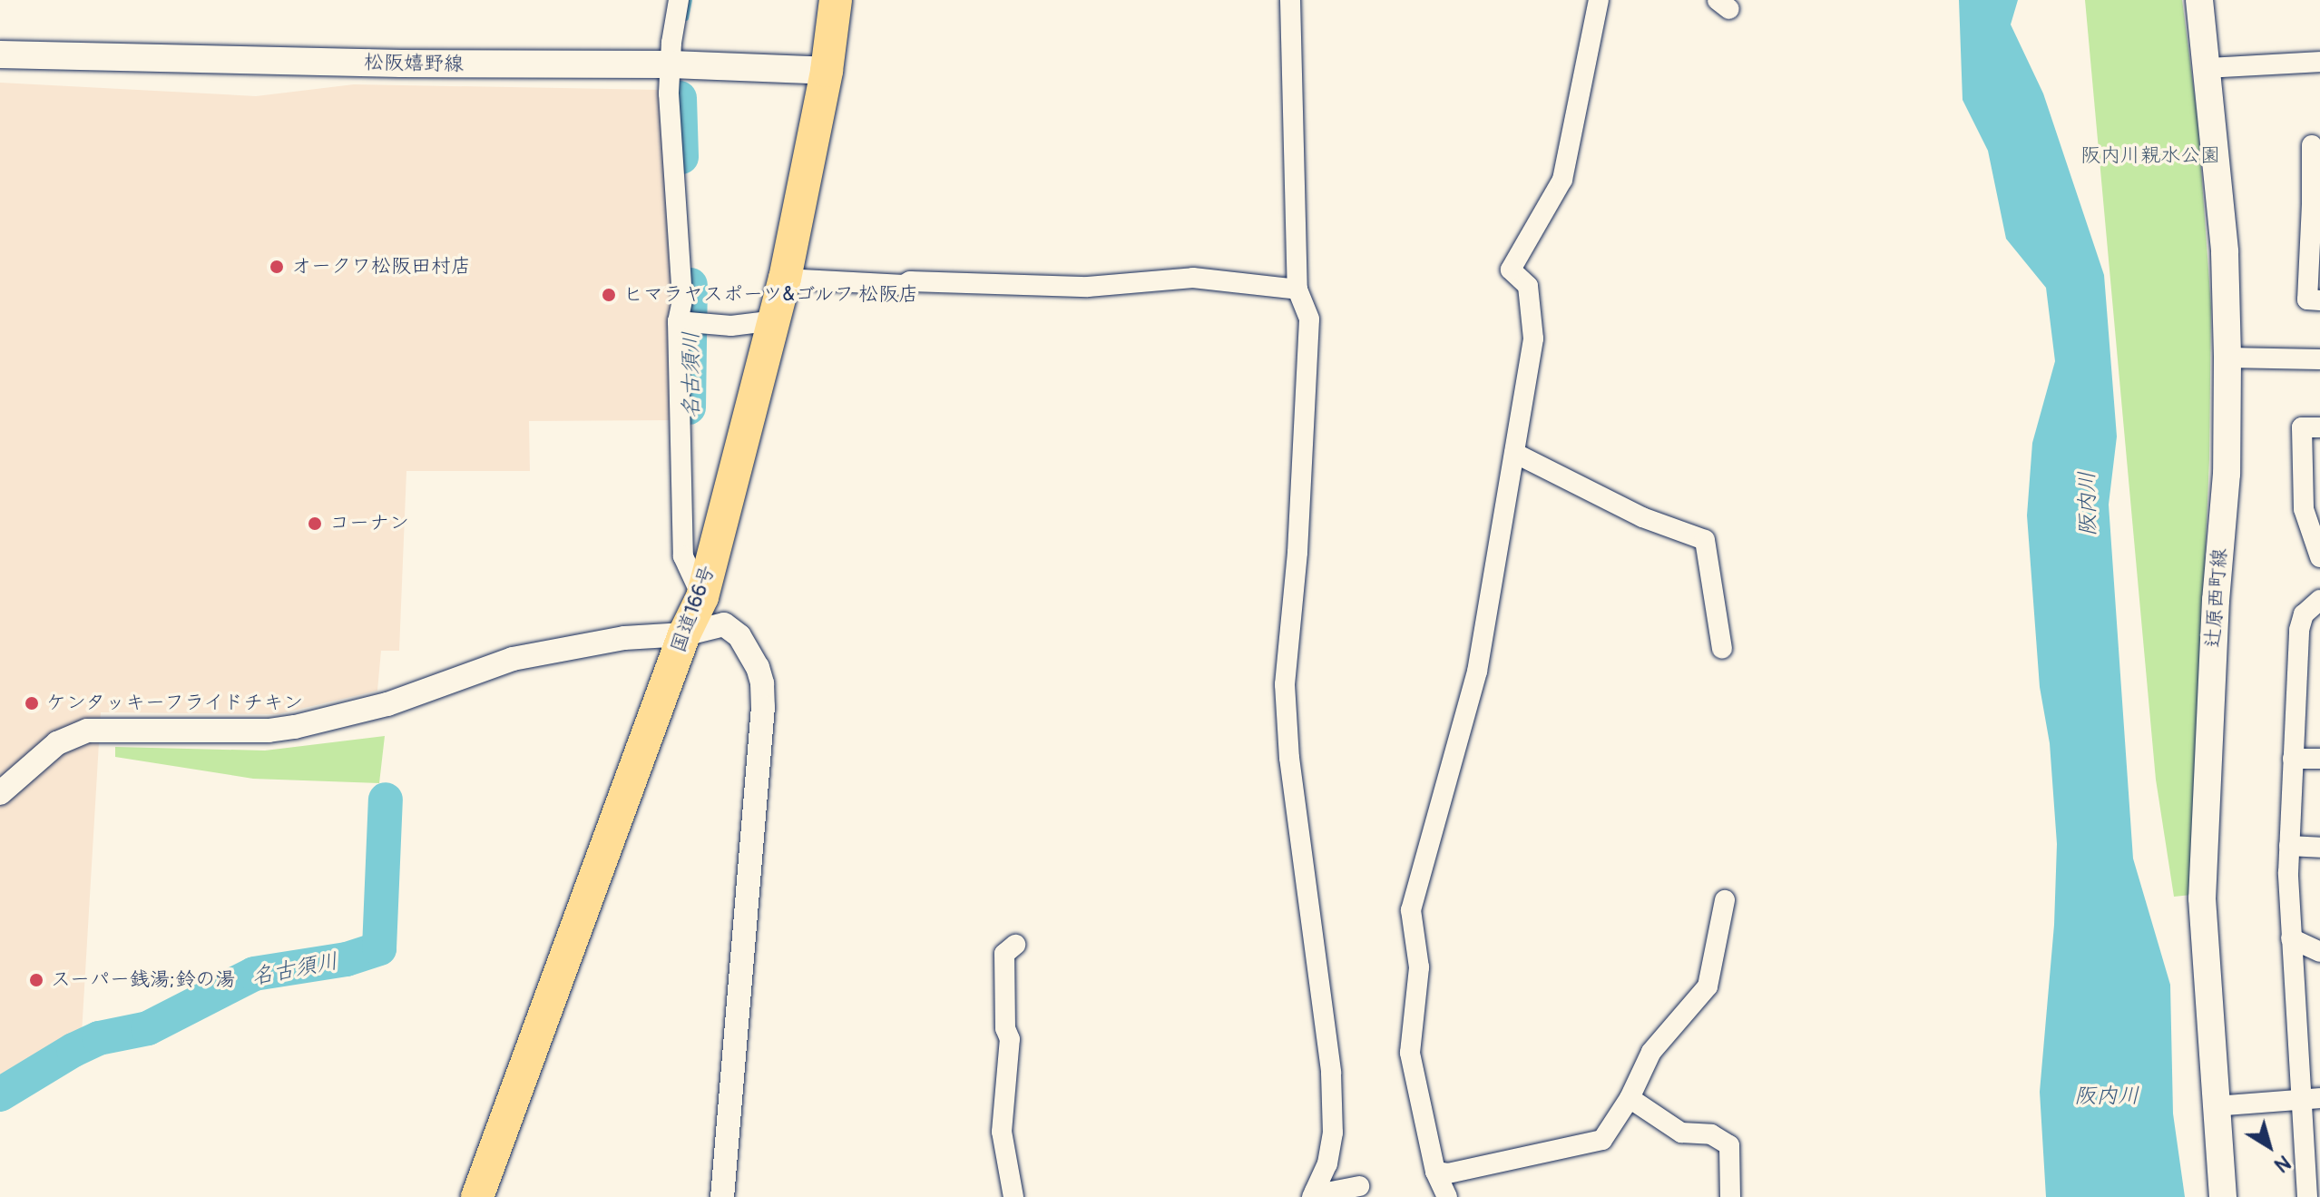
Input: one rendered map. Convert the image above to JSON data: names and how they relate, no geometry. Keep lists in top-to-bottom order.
{
  "streets": {
    "highway": ["国道166号"],
    "main road": ["松阪嬉野線", "辻原西町線"]
  },
  "crossings": [
    ["松阪嬉野線", "国道166号"]
  ],
  "water": ["名古須川", "阪内川"],
  "parks": ["阪内川親水公園"],
  "places": [
    "オークワ松阪田村店",
    "ヒマラヤスポーツ&ゴルフ 松阪店",
    "コーナン",
    "ケンタッキーフライドチキン",
    "スーパー銭湯;鈴の湯"
  ],
  "north": "bottom right"
}
